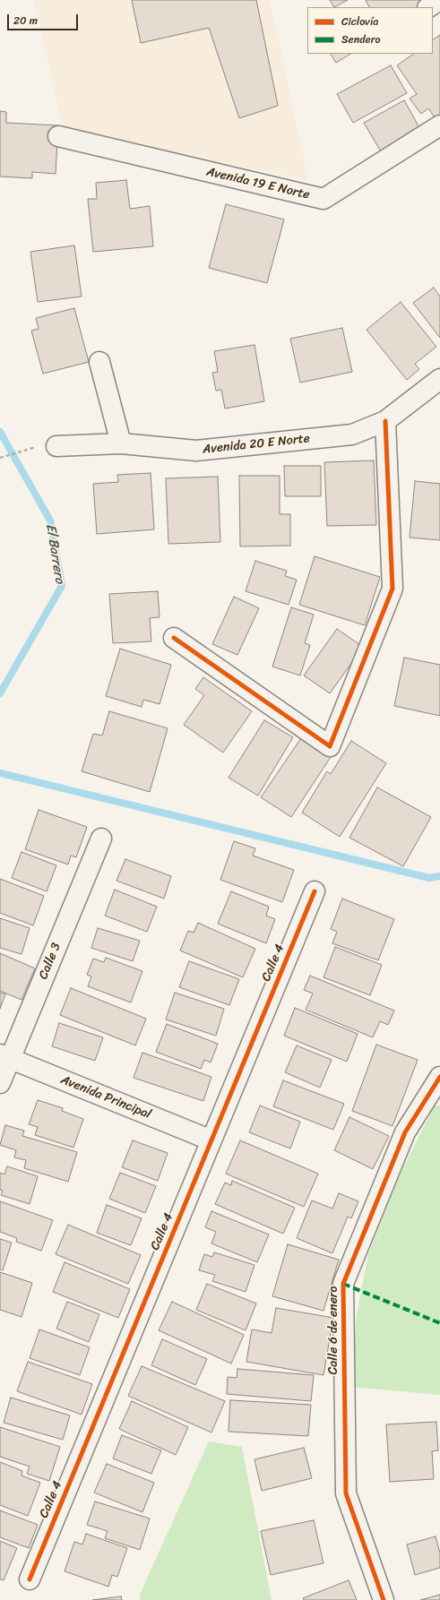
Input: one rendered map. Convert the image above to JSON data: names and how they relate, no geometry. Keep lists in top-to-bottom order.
{
  "streets": {
    "street": [
      "Avenida 19 E Norte",
      "Avenida 20 E Norte",
      "Calle 3",
      "Calle 4",
      "Avenida Principal",
      "Calle 6 de enero"
    ]
  },
  "crossings": [
    ["Calle 3", "Avenida Principal"],
    ["Calle 4", "Avenida Principal"]
  ],
  "water": ["El Barrero"],
  "legend": ["Ciclovía", "Sendero"],
  "scale_bar": "20 m"
}
